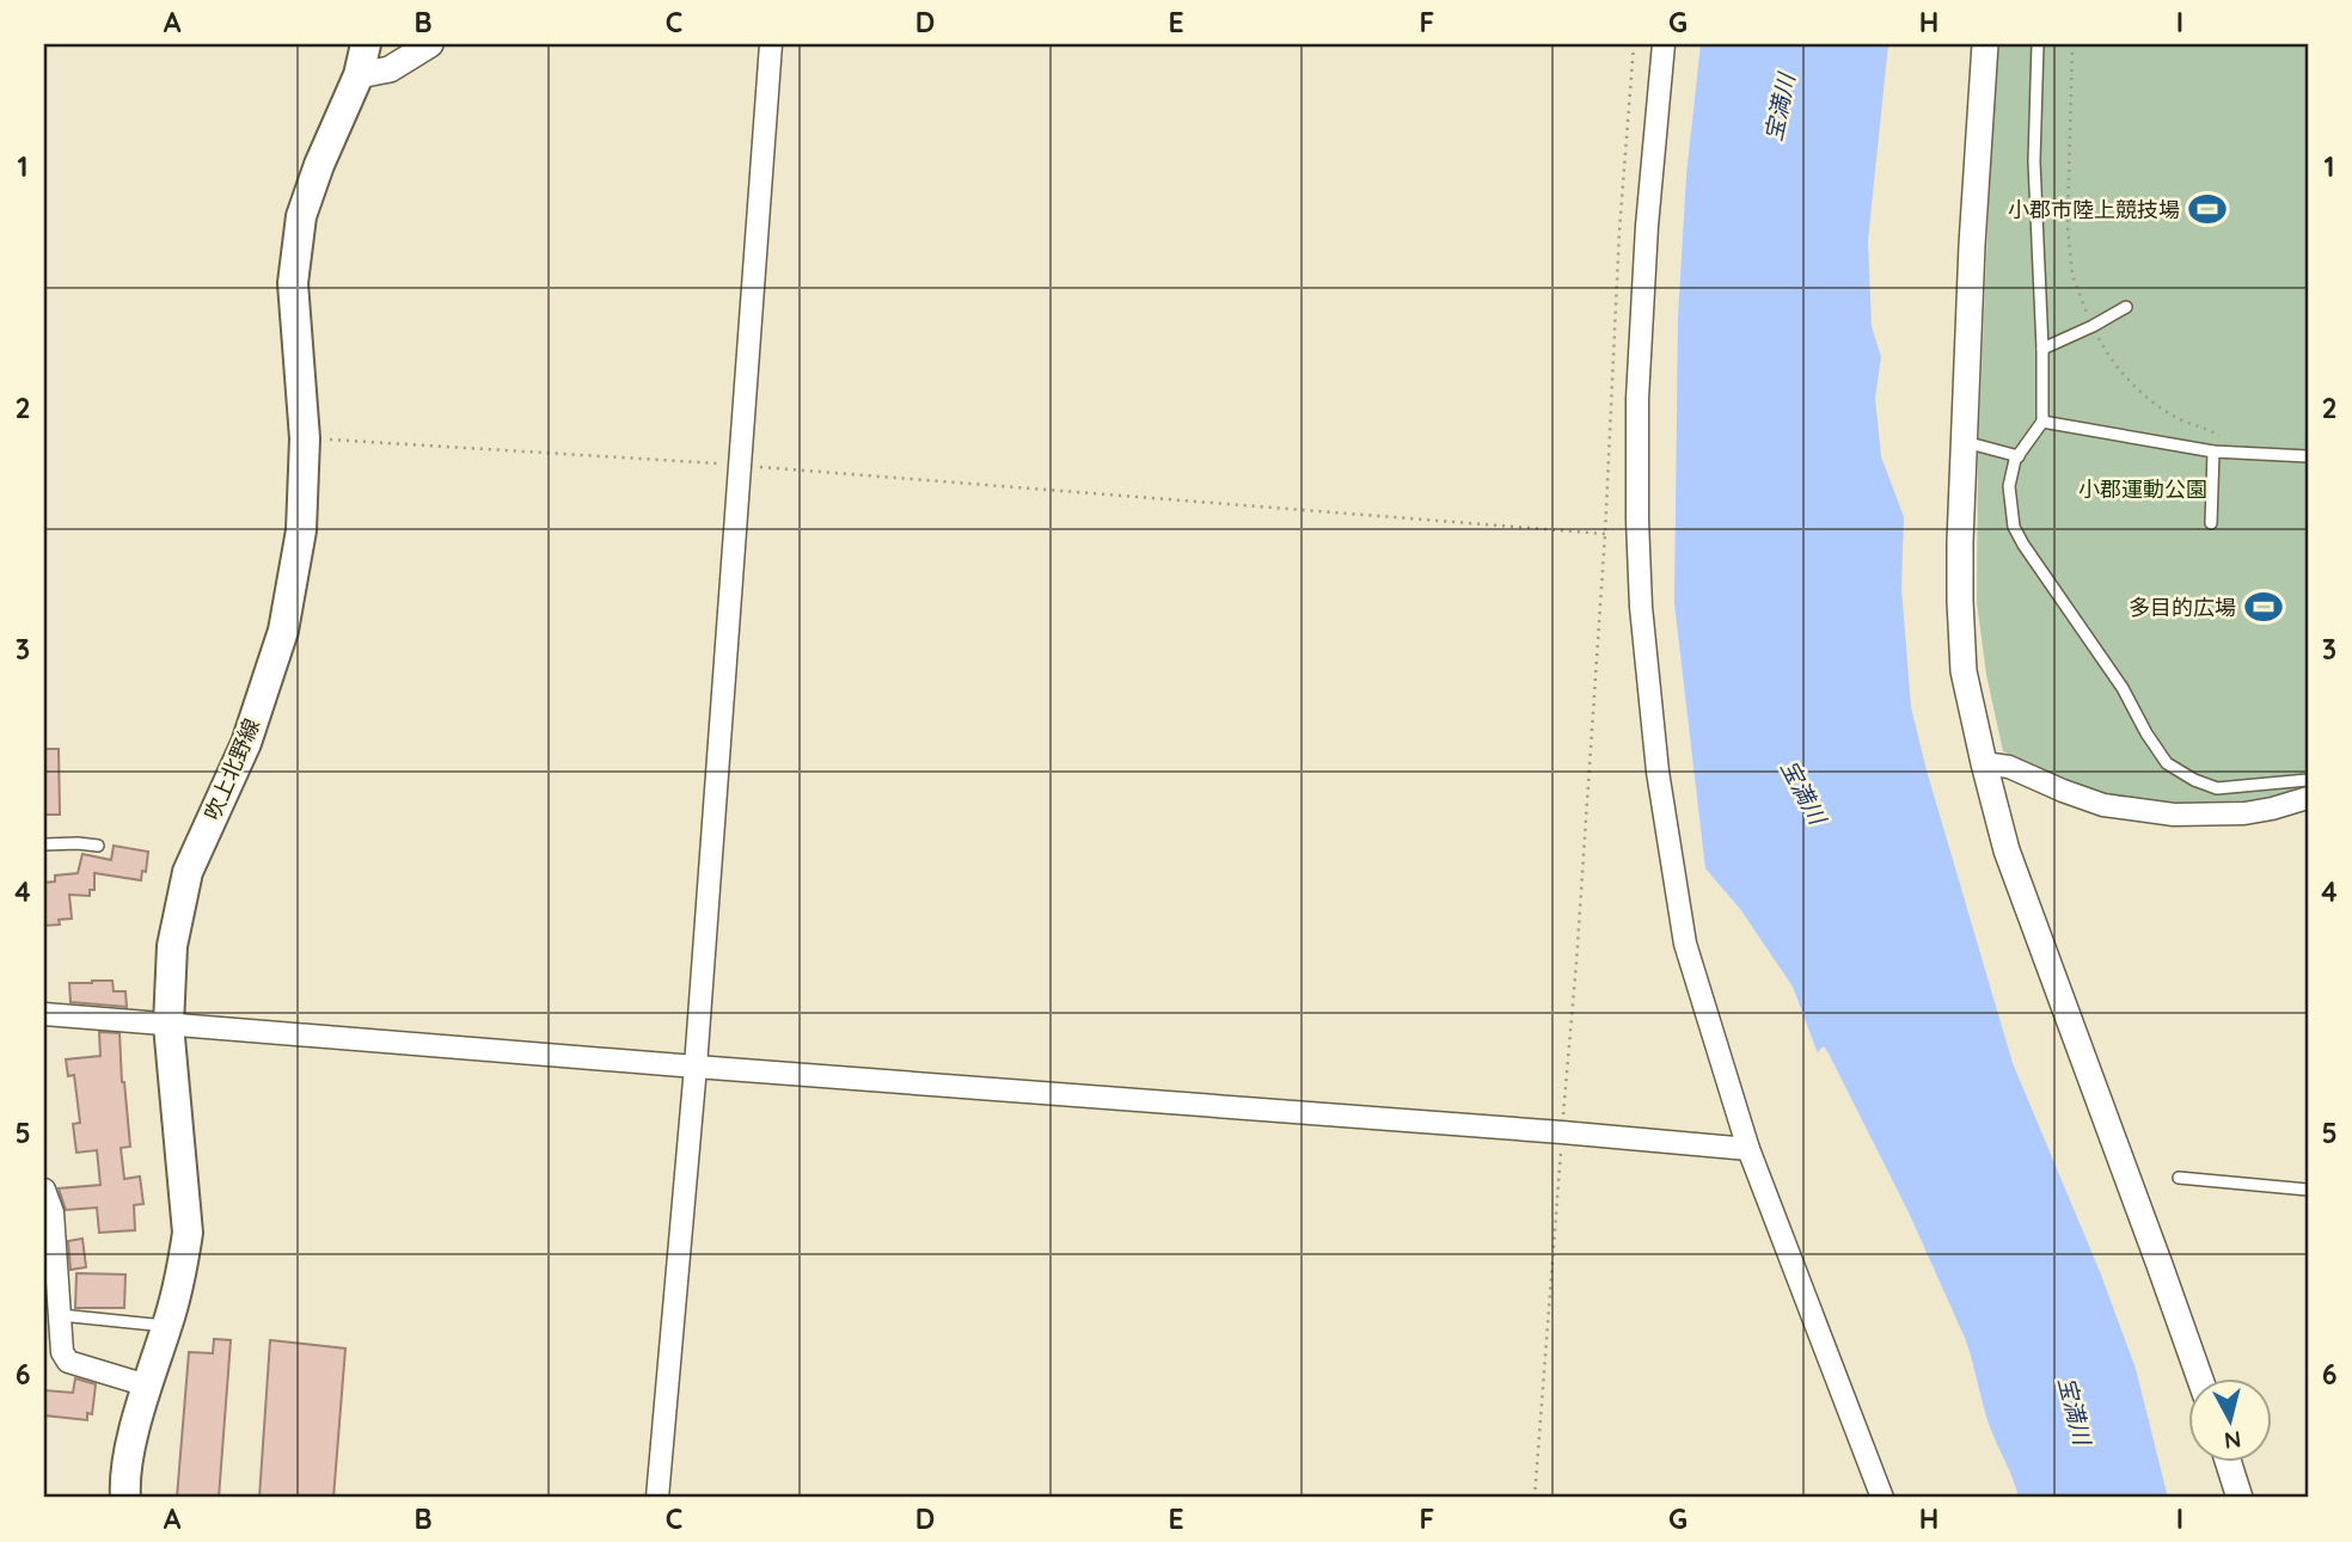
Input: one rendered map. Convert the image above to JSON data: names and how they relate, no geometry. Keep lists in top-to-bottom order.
{
  "streets": {
    "main road": ["吹上北野線"]
  },
  "water": ["宝満川"],
  "parks": ["小郡運動公園"],
  "places": {
    "sports": ["小郡市陸上競技場", "多目的広場"]
  },
  "north": "bottom",
  "grid": {
    "columns": [
      "A",
      "B",
      "C",
      "D",
      "E",
      "F",
      "G",
      "H",
      "I"
    ],
    "rows": [
      "1",
      "2",
      "3",
      "4",
      "5",
      "6"
    ]
  }
}
